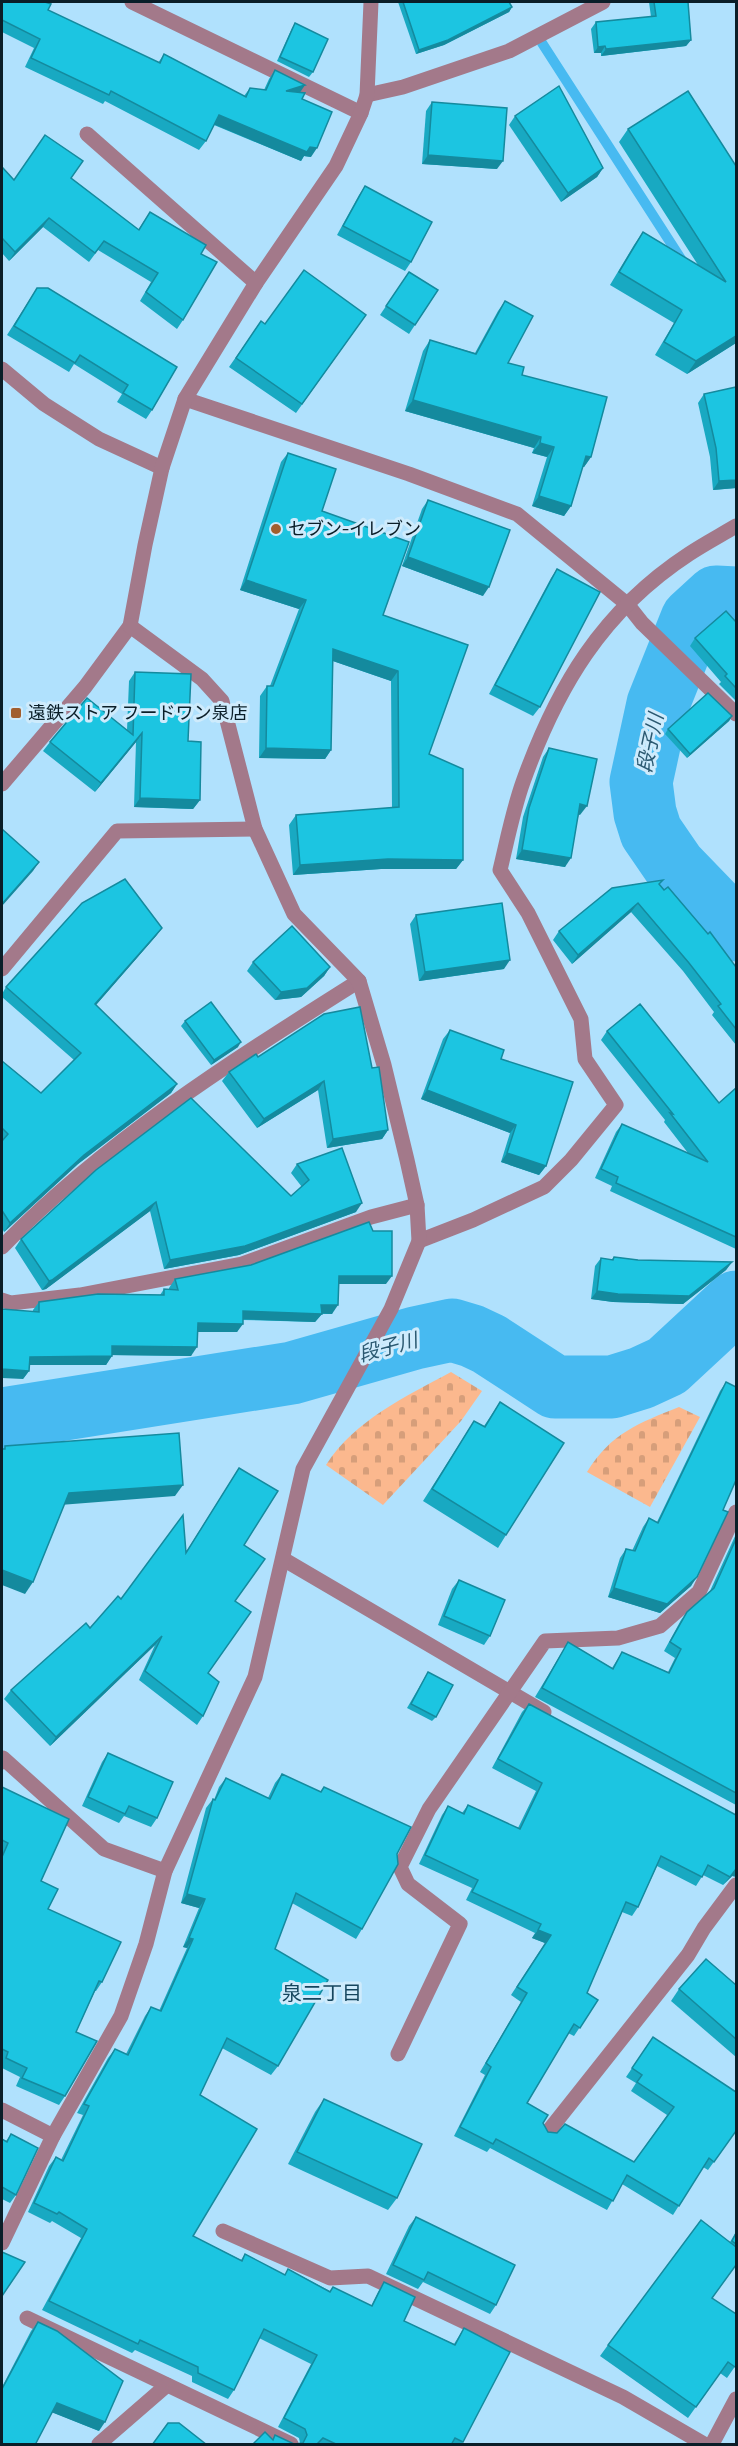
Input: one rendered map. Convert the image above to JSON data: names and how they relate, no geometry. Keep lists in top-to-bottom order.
{
  "districts": ["泉二丁目"],
  "water": ["段子川"],
  "places": {
    "other": ["セブン-イレブン"],
    "transit": ["遠鉄ストア フードワン泉店"]
  }
}
